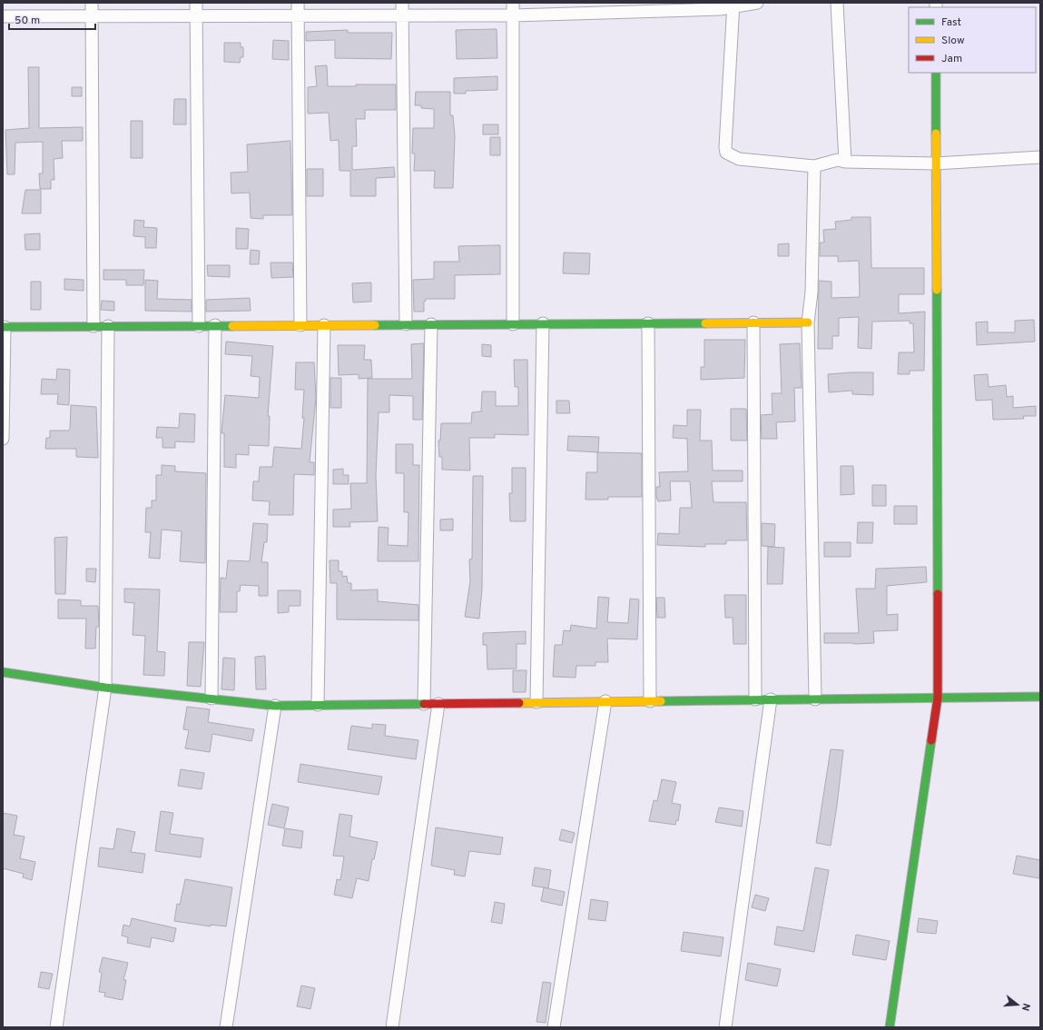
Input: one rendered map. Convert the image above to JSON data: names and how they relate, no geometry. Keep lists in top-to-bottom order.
{
  "legend": ["Fast", "Slow", "Jam"],
  "scale_bar": "50 m",
  "north": "right"
}
